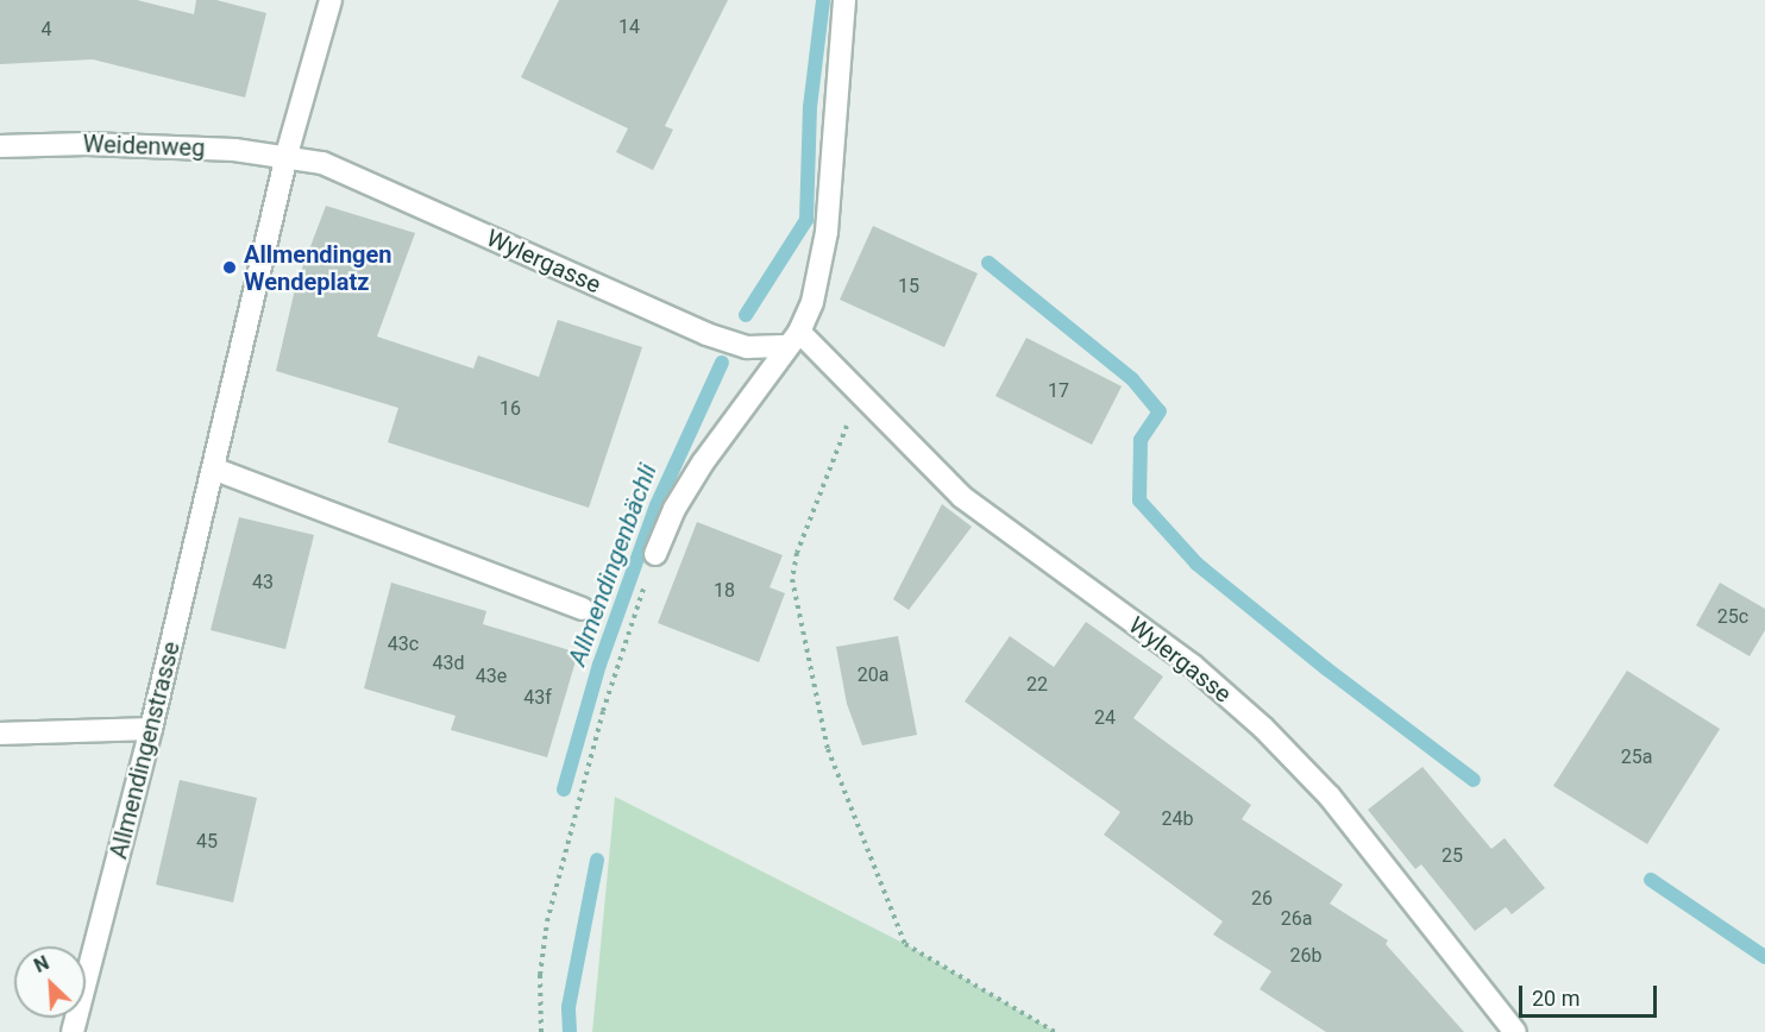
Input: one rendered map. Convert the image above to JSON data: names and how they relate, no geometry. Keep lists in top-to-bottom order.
{
  "streets": {
    "street": ["Weidenweg", "Wylergasse", "Allmendingenstrasse"]
  },
  "crossings": [
    ["Weidenweg", "Wylergasse"],
    ["Weidenweg", "Allmendingenstrasse"],
    ["Wylergasse", "Allmendingenstrasse"]
  ],
  "water": ["Allmendingenbächli"],
  "places": ["Allmendingen Wendeplatz"],
  "house_numbers": [
    "14",
    "4",
    "15",
    "17",
    "16",
    "43",
    "18",
    "25c",
    "43c",
    "43d",
    "20a",
    "43e",
    "22",
    "43f",
    "24",
    "25a",
    "24b",
    "45",
    "25",
    "26",
    "26a",
    "26b"
  ],
  "scale_bar": "20 m",
  "north": "top left"
}
